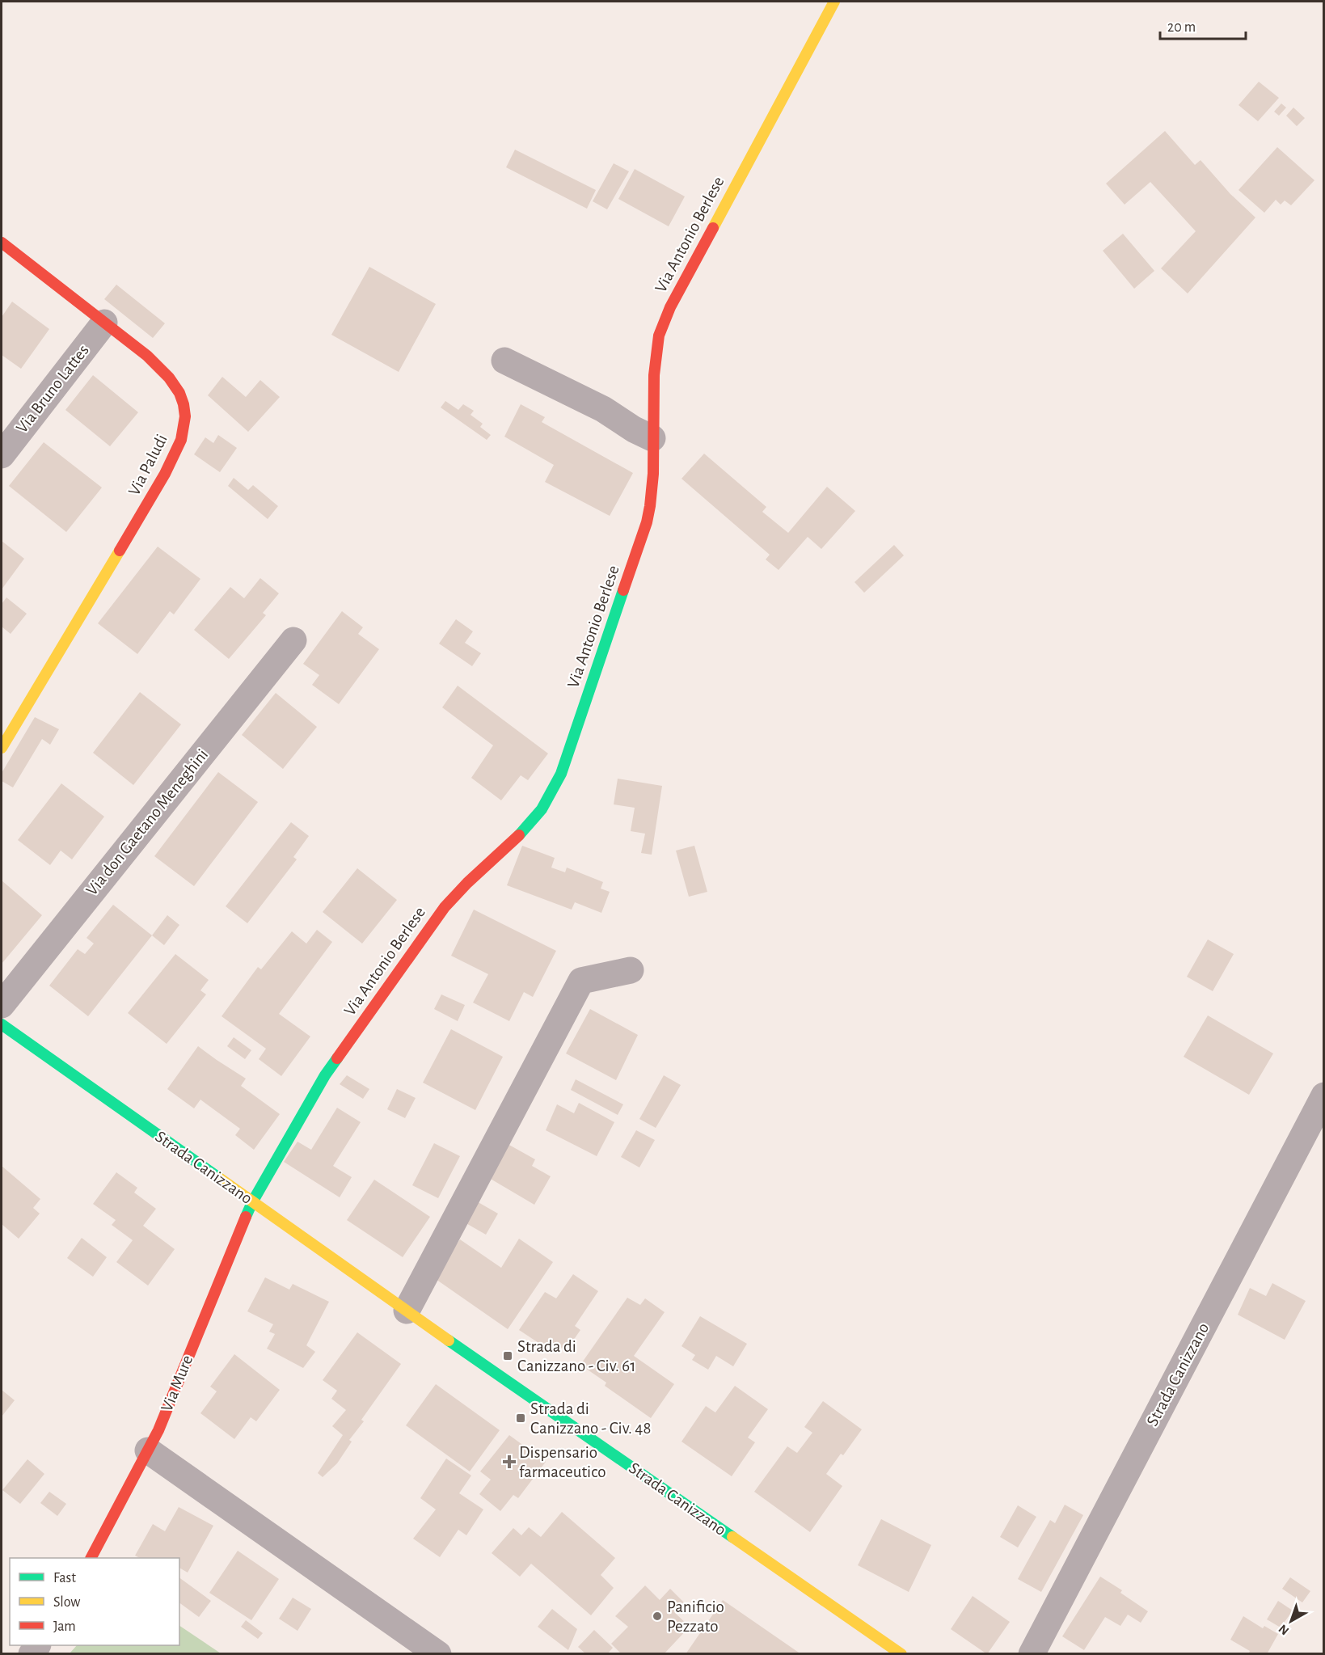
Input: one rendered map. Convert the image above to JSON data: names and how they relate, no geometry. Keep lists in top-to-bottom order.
{
  "streets": {
    "street": [
      "Via Antonio Berlese",
      "Via Bruno Lattes",
      "Via Paludi",
      "Via don Gaetano Meneghini",
      "Strada Canizzano",
      "Via Mure"
    ]
  },
  "crossings": [
    ["Via Antonio Berlese", "Strada Canizzano"],
    ["Via Antonio Berlese", "Via Mure"],
    ["Via Bruno Lattes", "Via Paludi"],
    ["Strada Canizzano", "Via Mure"]
  ],
  "places": {
    "transit": ["Strada di Canizzano - Civ. 61", "Strada di Canizzano - Civ. 48"],
    "health": ["Dispensario farmaceutico"],
    "other": ["Panificio Pezzato"]
  },
  "legend": ["Fast", "Slow", "Jam"],
  "scale_bar": "20 m",
  "north": "bottom left"
}
